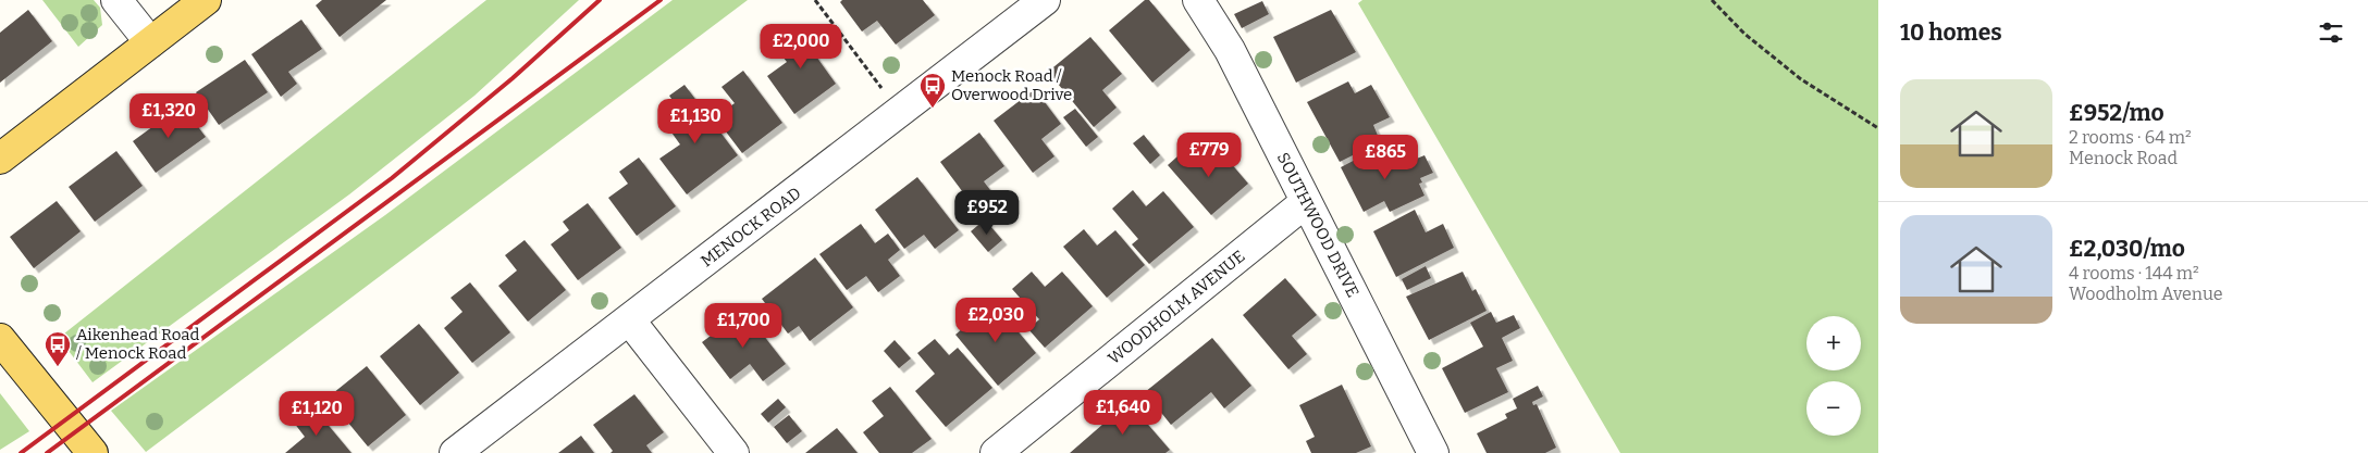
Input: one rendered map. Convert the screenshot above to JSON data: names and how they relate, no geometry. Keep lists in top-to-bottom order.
{
  "streets": {
    "street": ["SOUTHWOOD DRIVE", "MENOCK ROAD", "WOODHOLM AVENUE"]
  },
  "crossings": [
    ["SOUTHWOOD DRIVE", "WOODHOLM AVENUE"]
  ],
  "places": {
    "bus stop": ["Menock Road / Overwood Drive", "Aikenhead Road / Menock Road"]
  },
  "page": {
    "heading": "10 homes",
    "price": [
      "£2,000",
      "£1,320",
      "£1,130",
      "£779",
      "£865",
      "£952",
      "£2,030",
      "£1,700",
      "£1,640",
      "£1,120"
    ],
    "list": [
      {
        "name": "£952/mo",
        "note": "2 rooms · 64 m² · Menock Road"
      },
      {
        "name": "£2,030/mo",
        "note": "4 rooms · 144 m² · Woodholm Avenue"
      }
    ],
    "map_buttons": ["+", "−"]
  }
}
